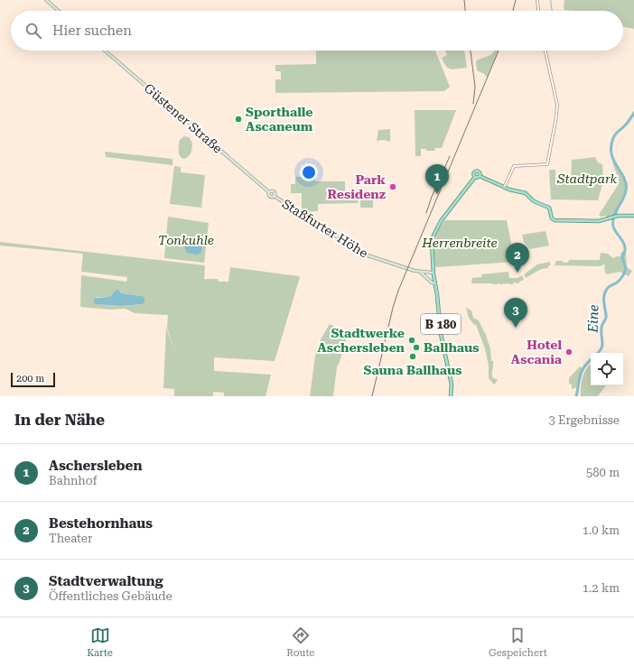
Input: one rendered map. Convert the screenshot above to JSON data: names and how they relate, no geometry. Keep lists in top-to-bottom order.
{
  "streets": {
    "main road": ["Güstener Straße", "Staßfurter Höhe", "B 180"]
  },
  "crossings": [
    ["Güstener Straße", "Staßfurter Höhe"],
    ["Staßfurter Höhe", "B 180"]
  ],
  "water": ["Eine"],
  "parks": ["Stadtpark", "Tonkuhle", "Herrenbreite"],
  "places": [
    "Sporthalle Ascaneum",
    "Park Residenz",
    "Stadtwerke Aschersleben",
    "Ballhaus",
    "Hotel Ascania",
    "Sauna Ballhaus"
  ],
  "scale_bar": "200 m",
  "page": {
    "search": "Hier suchen",
    "pins": ["1", "2", "3"],
    "scale": "200 m",
    "heading": ["In der Nähe", "3 Ergebnisse"],
    "list": [
      {
        "mark": "1",
        "name": "Aschersleben",
        "note": "Bahnhof",
        "value": "580 m"
      },
      {
        "mark": "2",
        "name": "Bestehornhaus",
        "note": "Theater",
        "value": "1.0 km"
      },
      {
        "mark": "3",
        "name": "Stadtverwaltung",
        "note": "Öffentliches Gebäude",
        "value": "1.2 km"
      }
    ],
    "nav": ["Karte", "Route", "Gespeichert"]
  }
}
